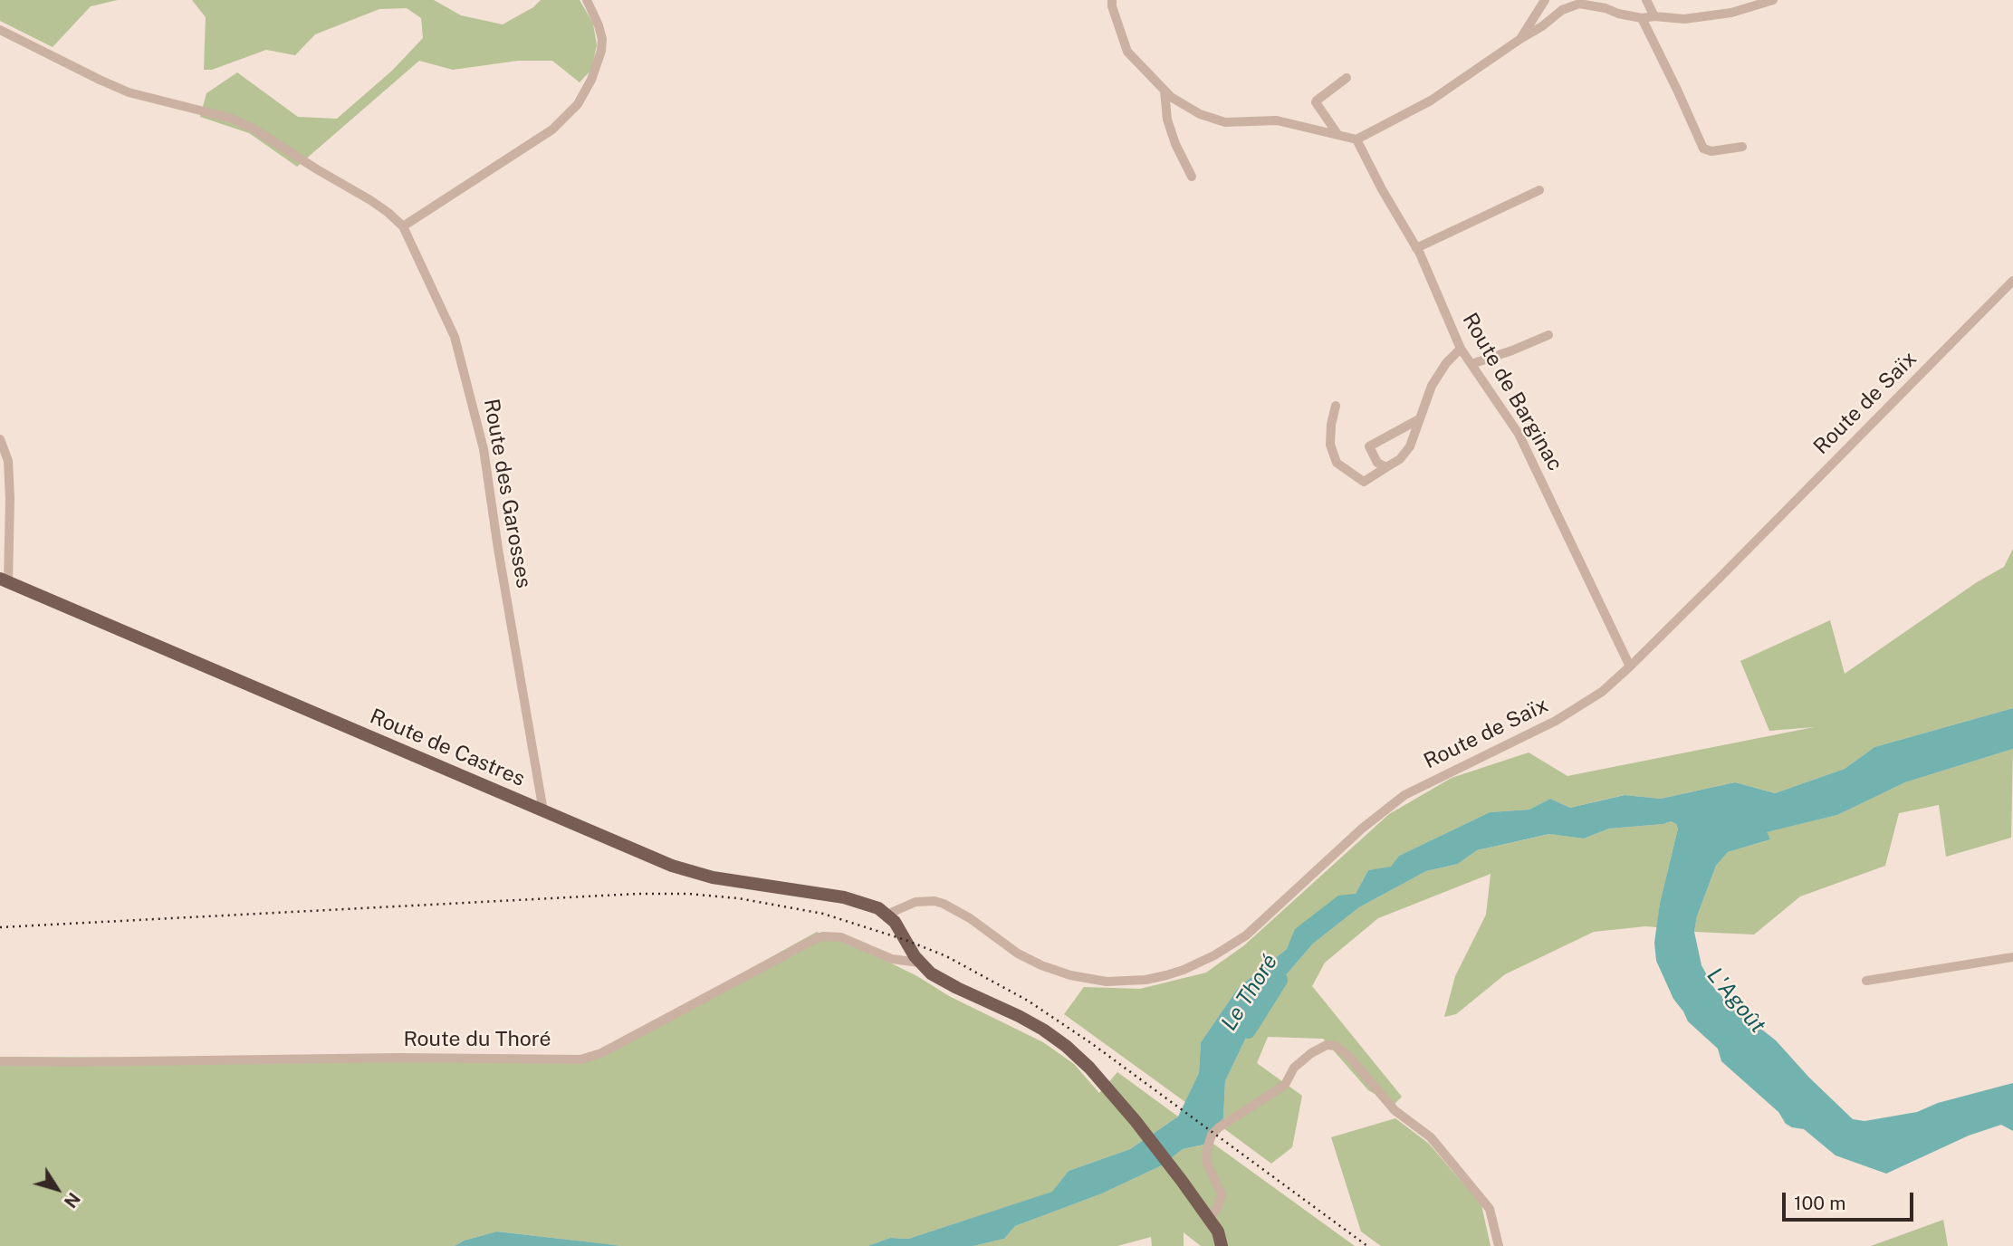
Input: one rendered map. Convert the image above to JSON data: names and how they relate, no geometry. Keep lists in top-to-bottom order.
{
  "streets": {
    "main road": ["Route de Castres"],
    "street": [
      "Route de Barginac",
      "Route de Saïx",
      "Route des Garosses",
      "Route du Thoré"
    ]
  },
  "crossings": [
    ["Route de Barginac", "Route de Saïx"],
    ["Route de Saïx", "Route de Castres"],
    ["Route des Garosses", "Route de Castres"]
  ],
  "water": ["Le Thoré", "L'Agoût"],
  "scale_bar": "100 m",
  "north": "bottom right"
}
